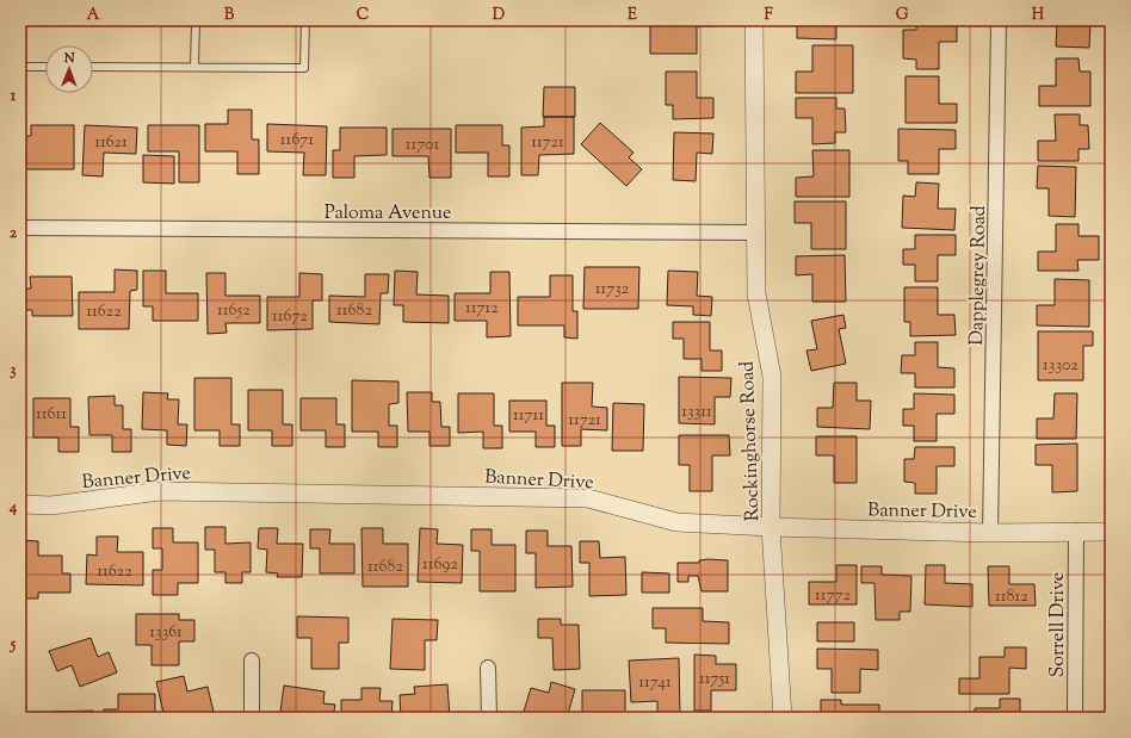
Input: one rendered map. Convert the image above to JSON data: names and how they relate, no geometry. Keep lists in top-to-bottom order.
{
  "streets": {
    "street": [
      "Paloma Avenue",
      "Dapplegrey Road",
      "Rockinghorse Road",
      "Banner Drive",
      "Sorrell Drive"
    ]
  },
  "crossings": [
    ["Paloma Avenue", "Rockinghorse Road"],
    ["Dapplegrey Road", "Banner Drive"],
    ["Rockinghorse Road", "Banner Drive"],
    ["Banner Drive", "Sorrell Drive"]
  ],
  "house_numbers": [
    "11671",
    "11621",
    "11721",
    "11701",
    "11732",
    "11712",
    "11652",
    "11682",
    "11622",
    "11672",
    "13302",
    "13311",
    "11611",
    "11711",
    "11721",
    "11692",
    "11682",
    "11622",
    "11772",
    "11812",
    "13361",
    "11751",
    "11741"
  ],
  "north": "top",
  "grid": {
    "columns": [
      "A",
      "B",
      "C",
      "D",
      "E",
      "F",
      "G",
      "H"
    ],
    "rows": [
      "1",
      "2",
      "3",
      "4",
      "5"
    ]
  }
}
